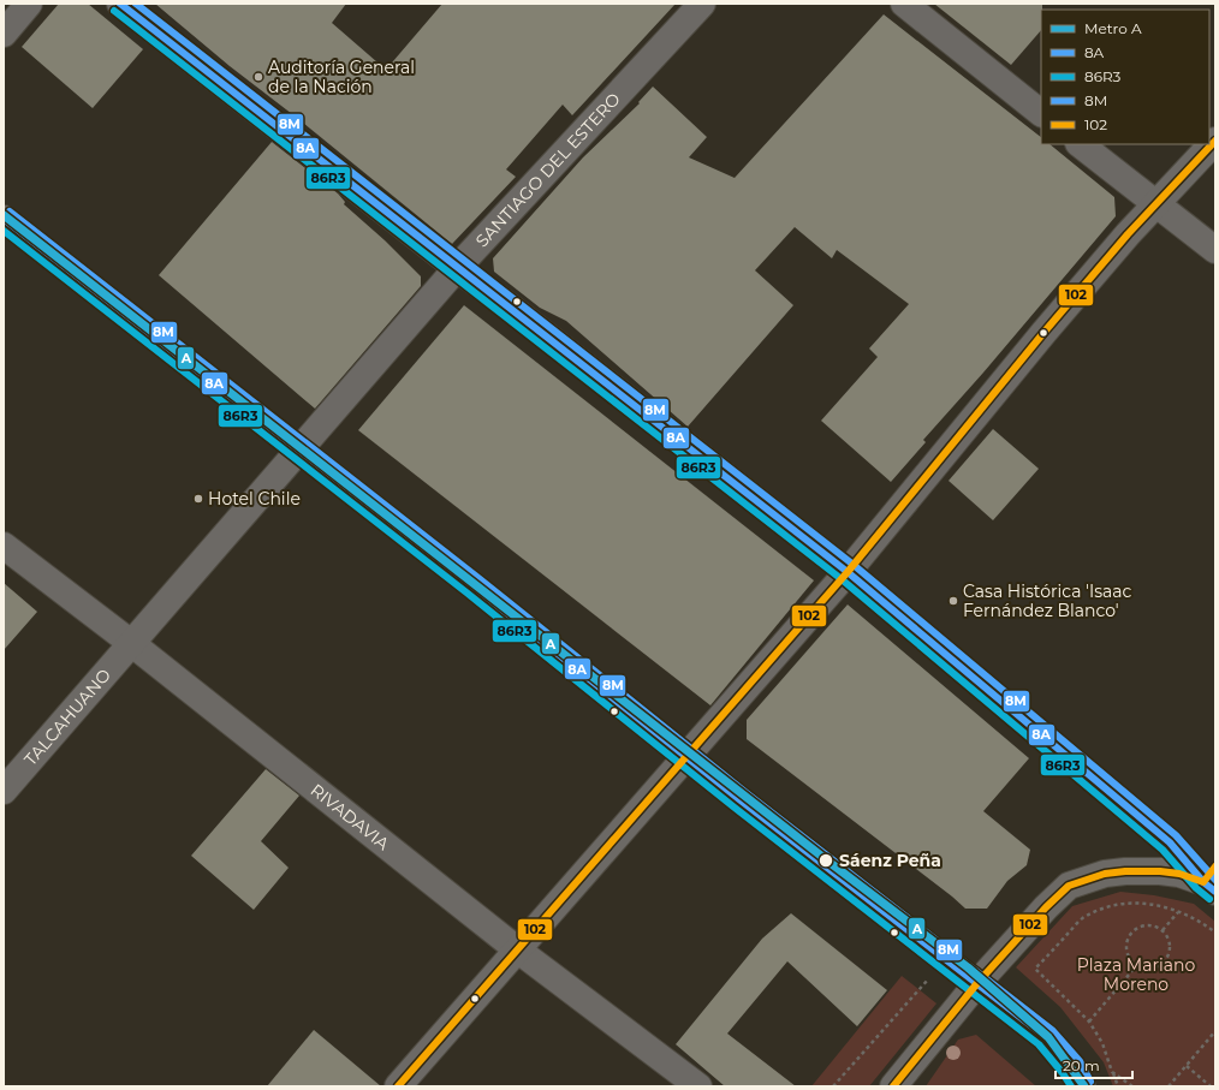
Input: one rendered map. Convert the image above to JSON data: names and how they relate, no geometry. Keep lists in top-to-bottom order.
{
  "streets": {
    "street": ["SANTIAGO DEL ESTERO", "TALCAHUANO", "RIVADAVIA"]
  },
  "crossings": [
    ["SANTIAGO DEL ESTERO", "TALCAHUANO"],
    ["SANTIAGO DEL ESTERO", "RIVADAVIA"],
    ["TALCAHUANO", "RIVADAVIA"]
  ],
  "parks": ["Plaza Mariano Moreno"],
  "places": [
    "Auditoría General de la Nación",
    "Hotel Chile",
    "Casa Histórica 'Isaac Fernández Blanco'",
    "Sáenz Peña"
  ],
  "lines": [
    "transit line 8A",
    "transit line 8M",
    "transit line 86R3",
    "transit line 102",
    "metro line A"
  ],
  "legend": [
    "Metro A",
    "8A",
    "86R3",
    "8M",
    "102"
  ],
  "scale_bar": "20 m"
}
